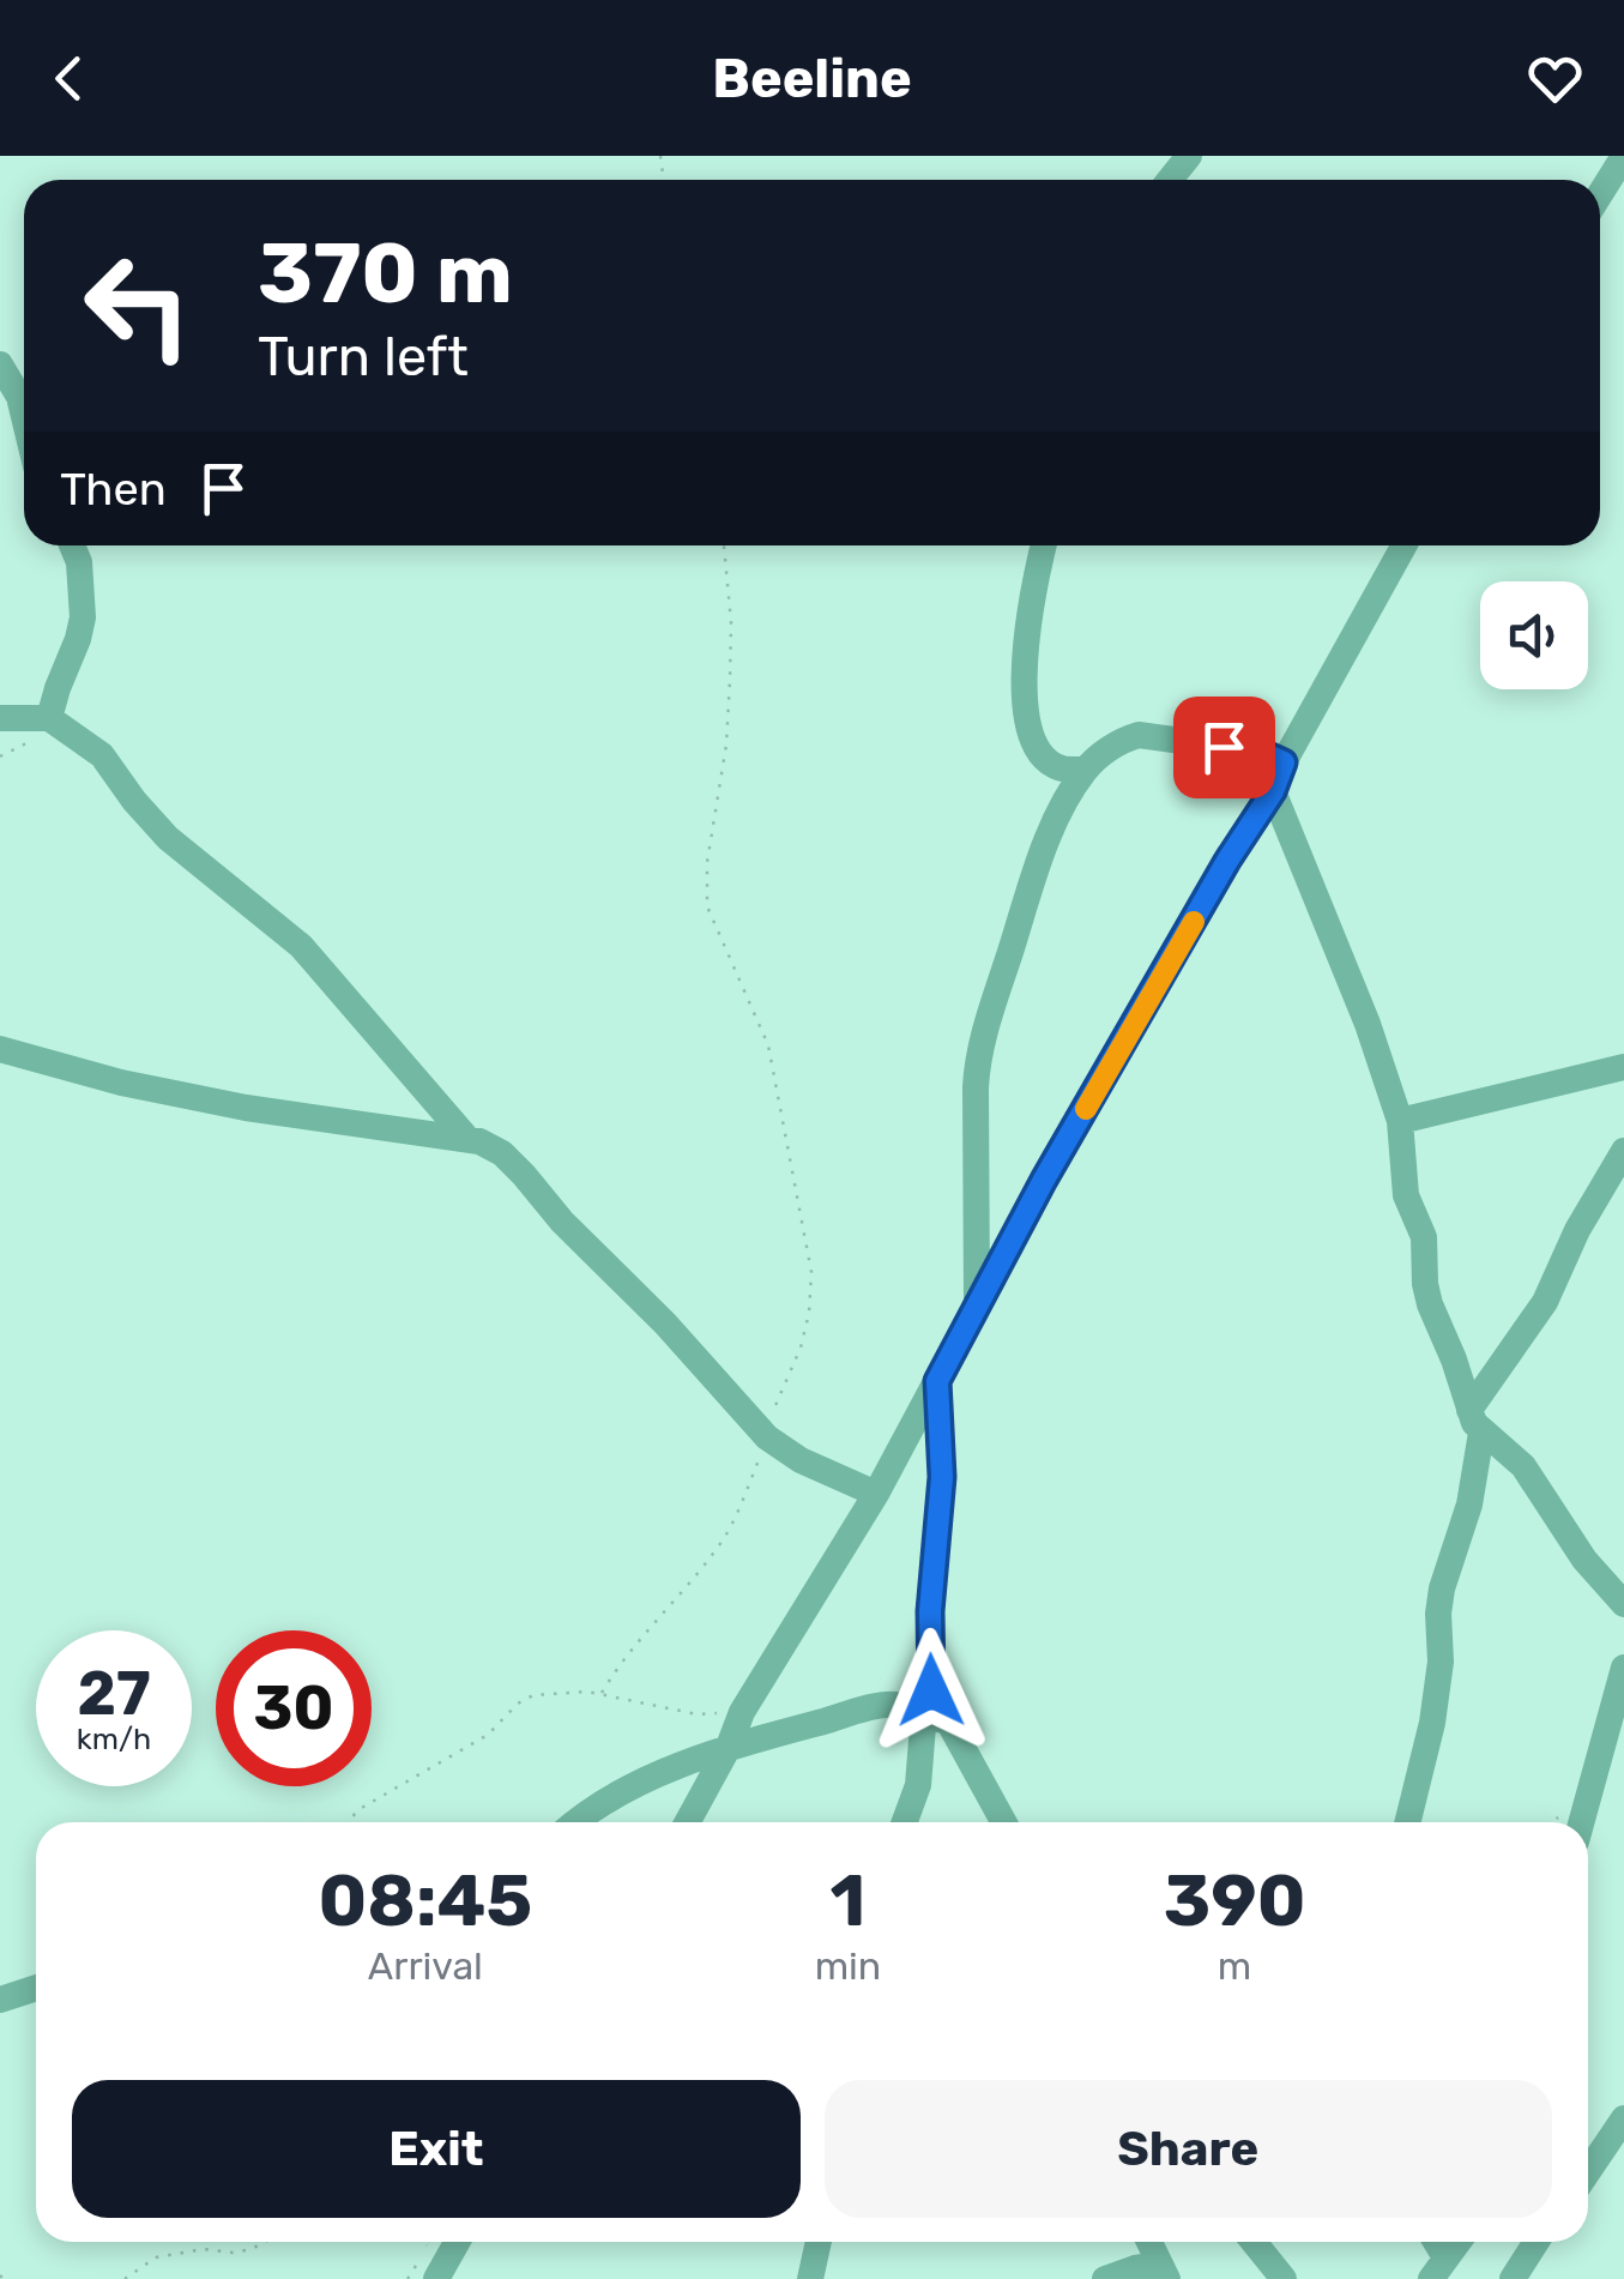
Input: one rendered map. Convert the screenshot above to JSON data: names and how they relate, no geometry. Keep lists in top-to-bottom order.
{
  "page": {
    "header": "Beeline",
    "turn": ["370 m", "Turn left"],
    "then": "Then",
    "speed": "27 km/h",
    "limit": "30",
    "eta": [
      "08:45",
      "Arrival",
      "1",
      "min",
      "390",
      "m"
    ],
    "buttons": ["Exit", "Share"]
  }
}
